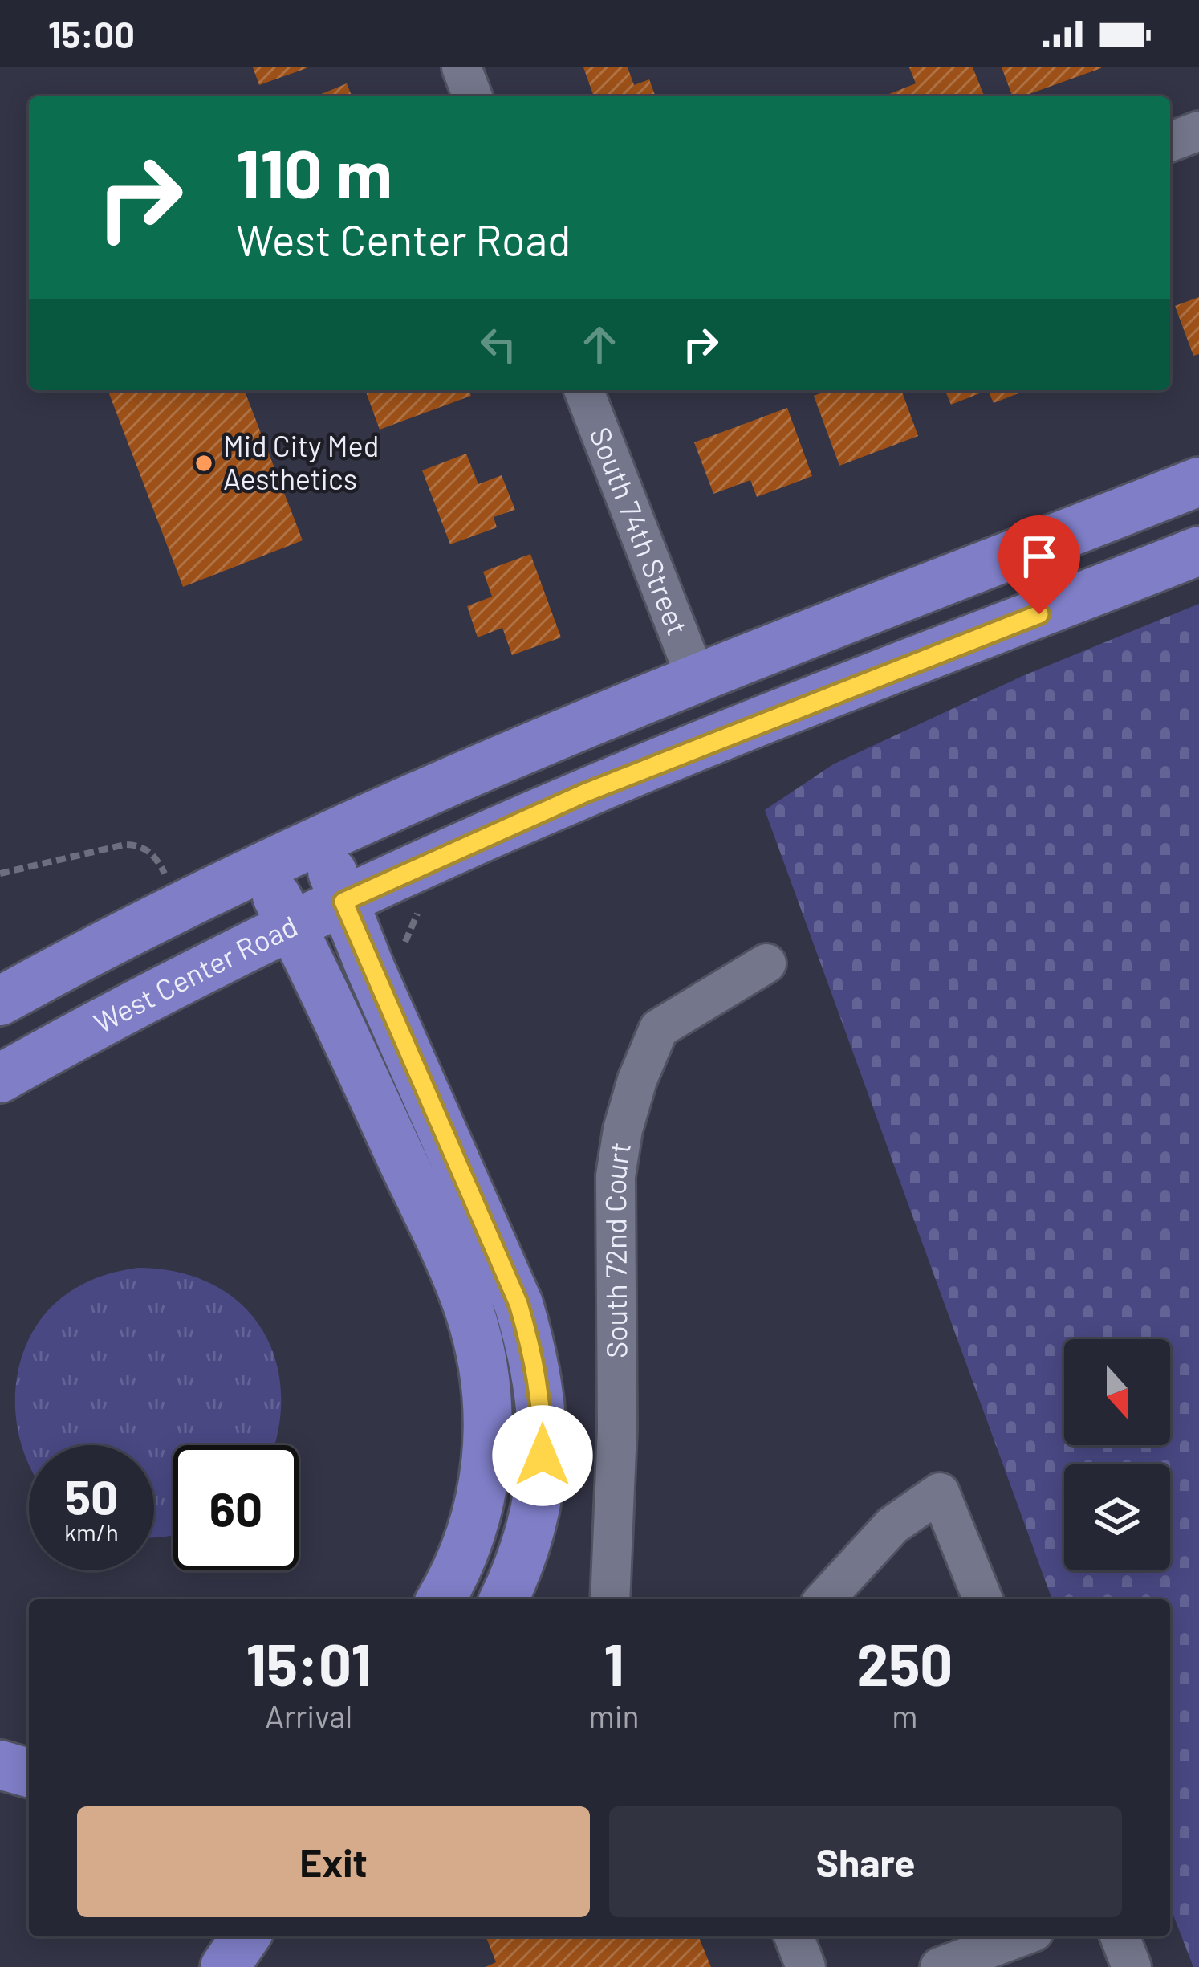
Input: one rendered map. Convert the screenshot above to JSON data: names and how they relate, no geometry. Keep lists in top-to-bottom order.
{
  "streets": {
    "main road": ["West Center Road"],
    "street": ["South 74th Street", "South 72nd Court"]
  },
  "places": ["Mid City Med Aesthetics"],
  "north": "bottom",
  "page": {
    "status": "15:00",
    "turn": ["110 m", "West Center Road"],
    "speed": "50 km/h",
    "limit": "60",
    "eta": [
      "15:01",
      "Arrival",
      "1",
      "min",
      "250",
      "m"
    ],
    "buttons": ["Exit", "Share"]
  }
}
